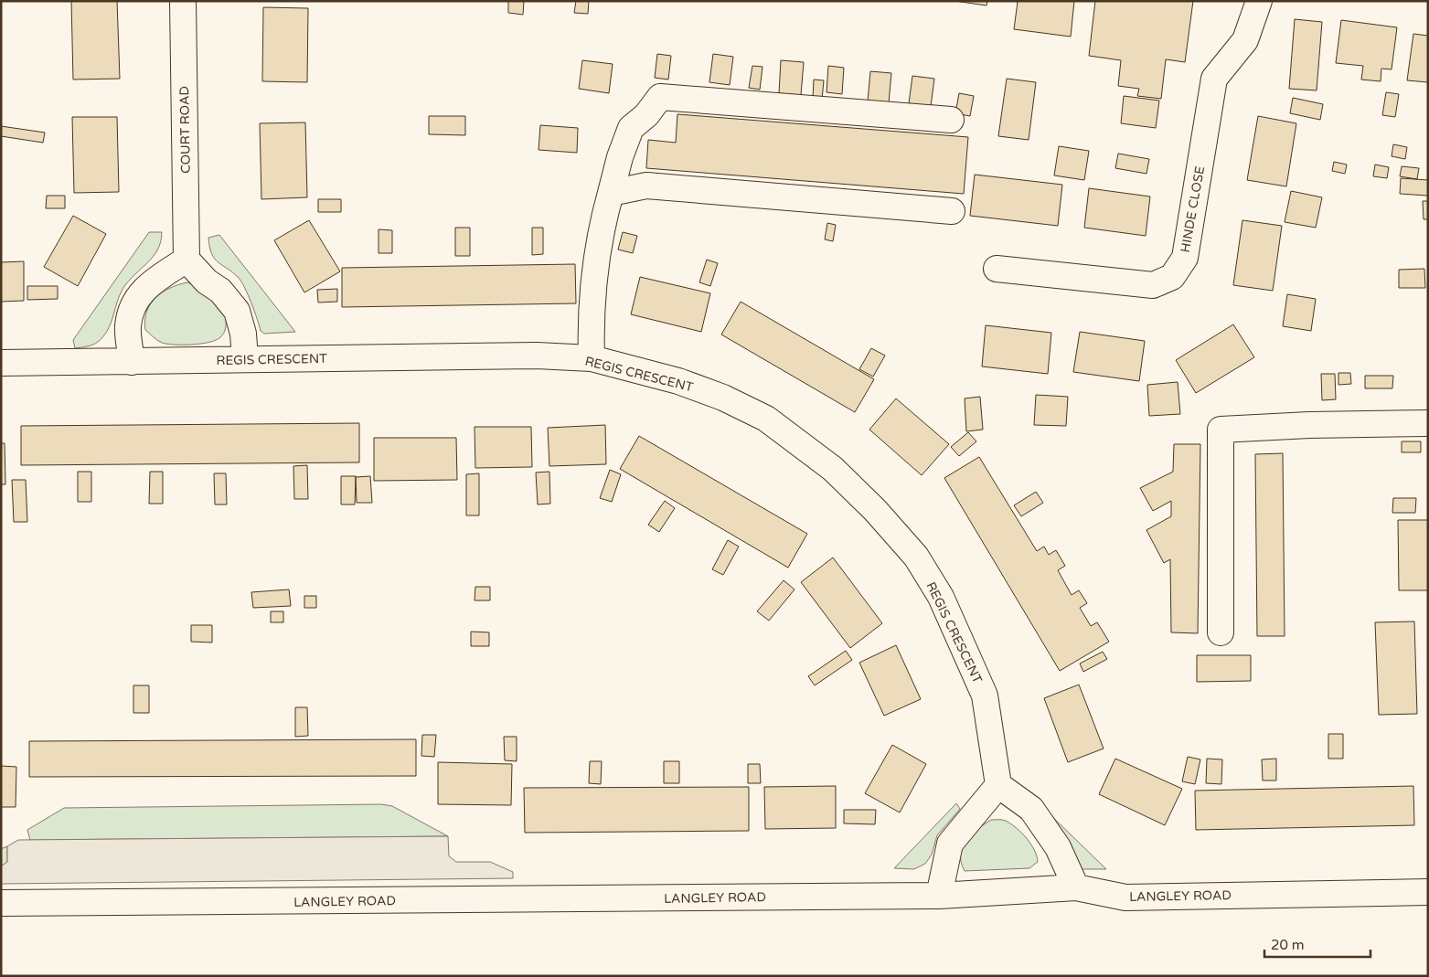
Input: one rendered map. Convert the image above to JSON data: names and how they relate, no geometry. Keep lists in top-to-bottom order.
{
  "streets": {
    "street": [
      "COURT ROAD",
      "HINDE CLOSE",
      "REGIS CRESCENT",
      "LANGLEY ROAD"
    ]
  },
  "scale_bar": "20 m"
}
